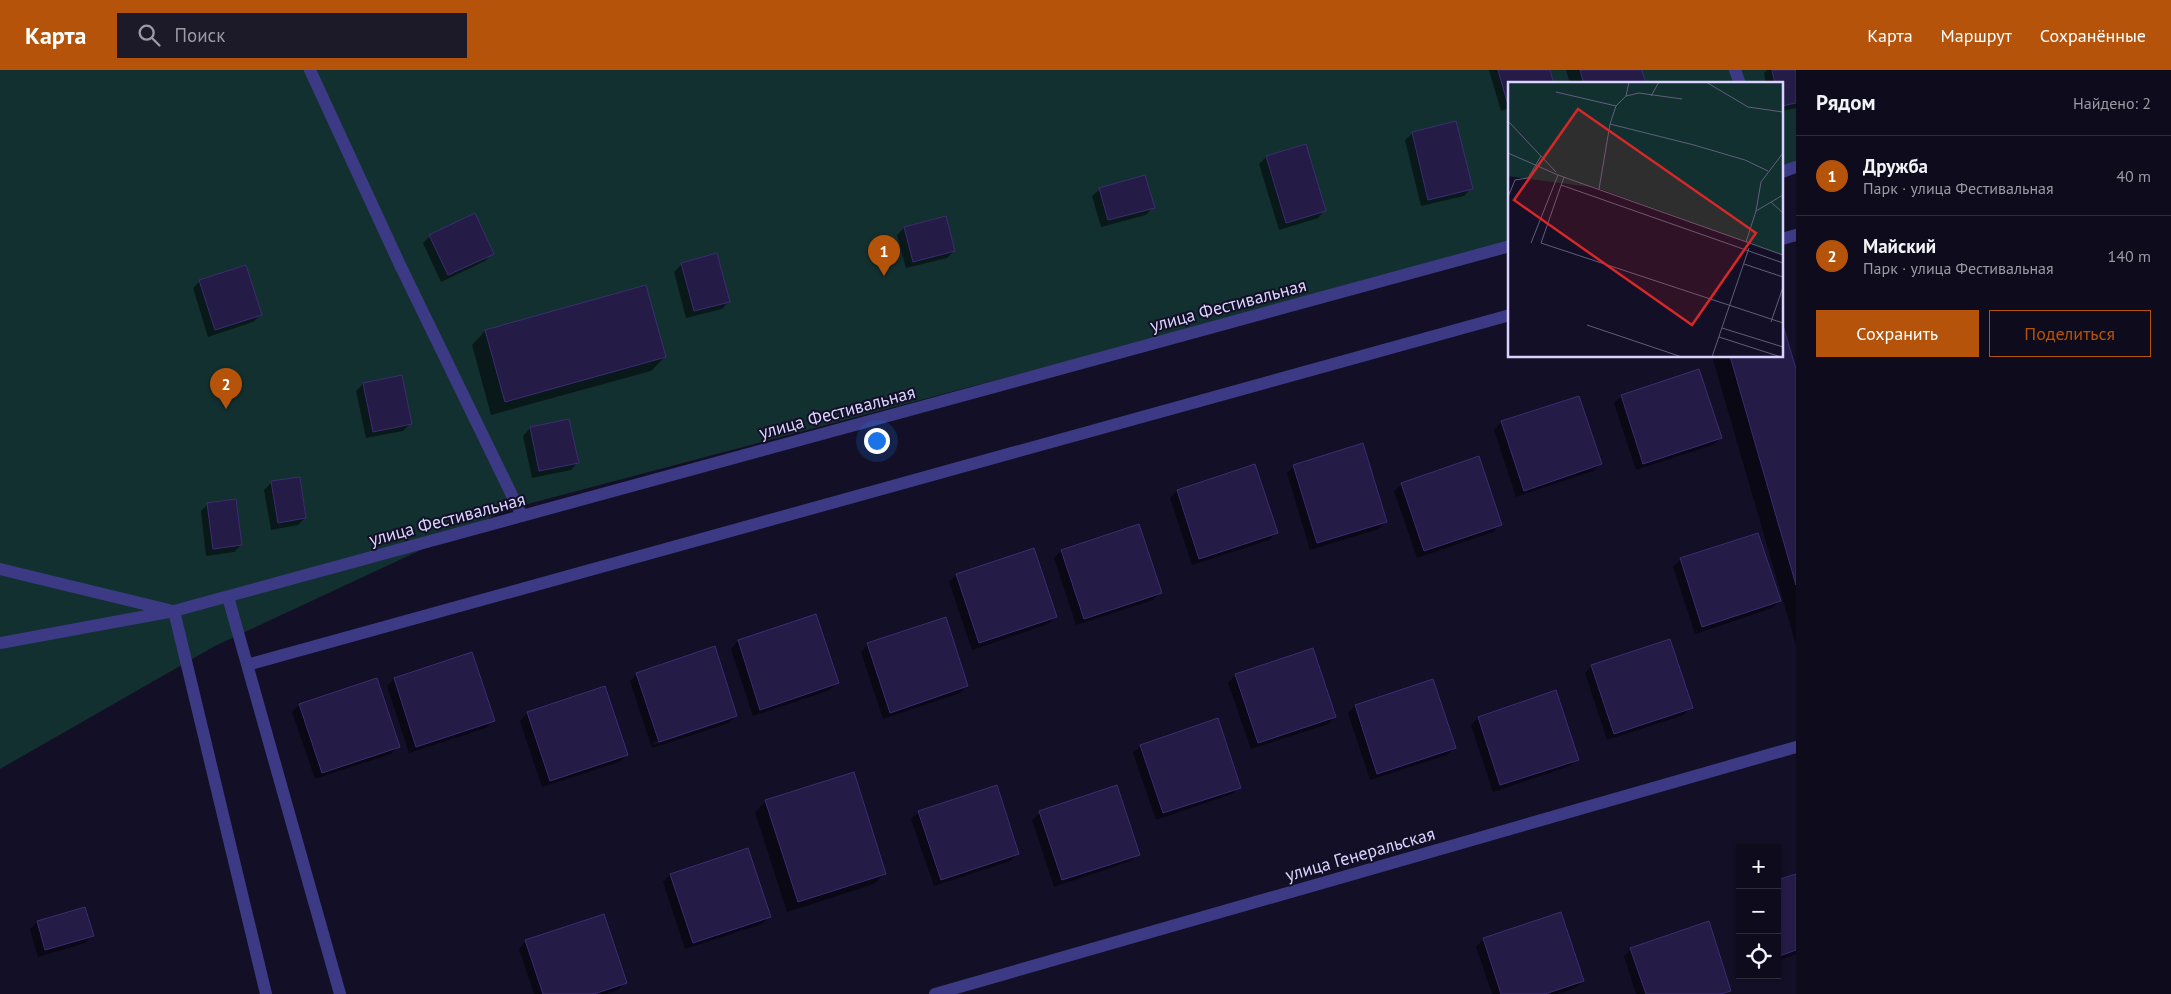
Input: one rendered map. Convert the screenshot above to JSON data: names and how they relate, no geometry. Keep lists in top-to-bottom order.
{
  "streets": {
    "street": ["улица Фестивальная", "улица Генеральская"]
  },
  "page": {
    "header": "Карта",
    "search": "Поиск",
    "nav": ["Карта", "Маршрут", "Сохранённые"],
    "heading": ["Рядом", "Найдено: 2"],
    "list": [
      {
        "mark": "1",
        "name": "Дружба",
        "note": "Парк · улица Фестивальная",
        "value": "40 m"
      },
      {
        "mark": "2",
        "name": "Майский",
        "note": "Парк · улица Фестивальная",
        "value": "140 m"
      }
    ],
    "pins": ["1", "2"],
    "buttons": ["Сохранить", "Поделиться"],
    "map_buttons": ["+", "−"]
  }
}
